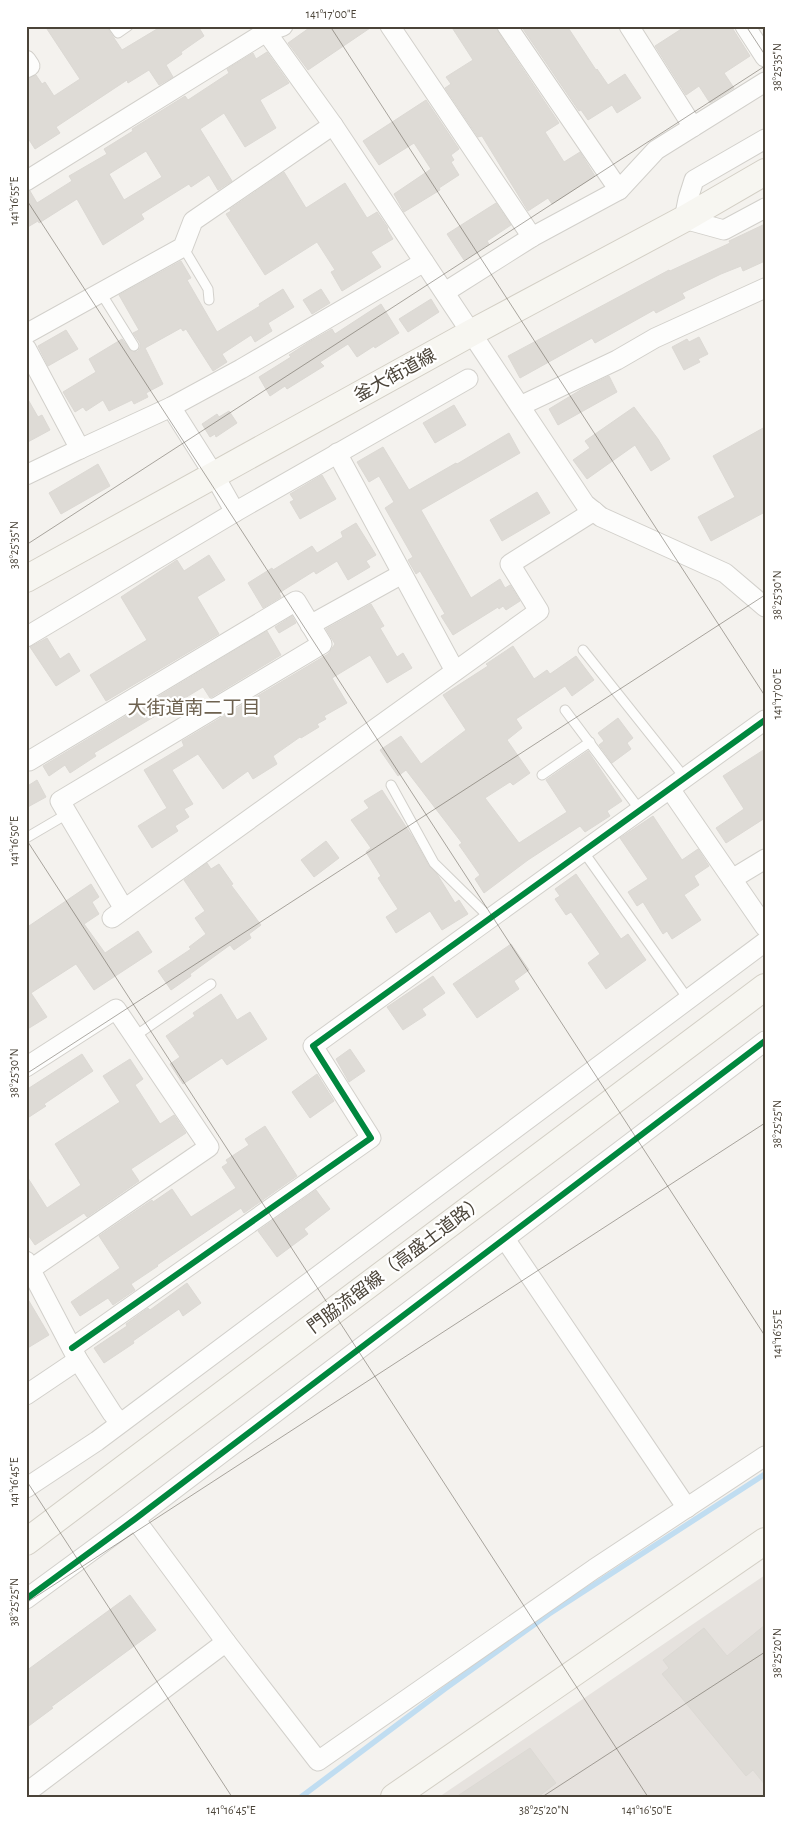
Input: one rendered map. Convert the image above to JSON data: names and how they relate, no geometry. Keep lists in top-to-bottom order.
{
  "streets": {
    "street": ["釜大街道線", "門脇流留線（高盛土道路）"]
  },
  "districts": ["大街道南二丁目"],
  "coordinates": [
    "141°17'00\"E",
    "38°25'35\"N",
    "141°16'55\"E",
    "38°25'30\"N",
    "141°16'50\"E",
    "38°25'25\"N",
    "141°16'45\"E",
    "38°25'20\"N"
  ]
}
